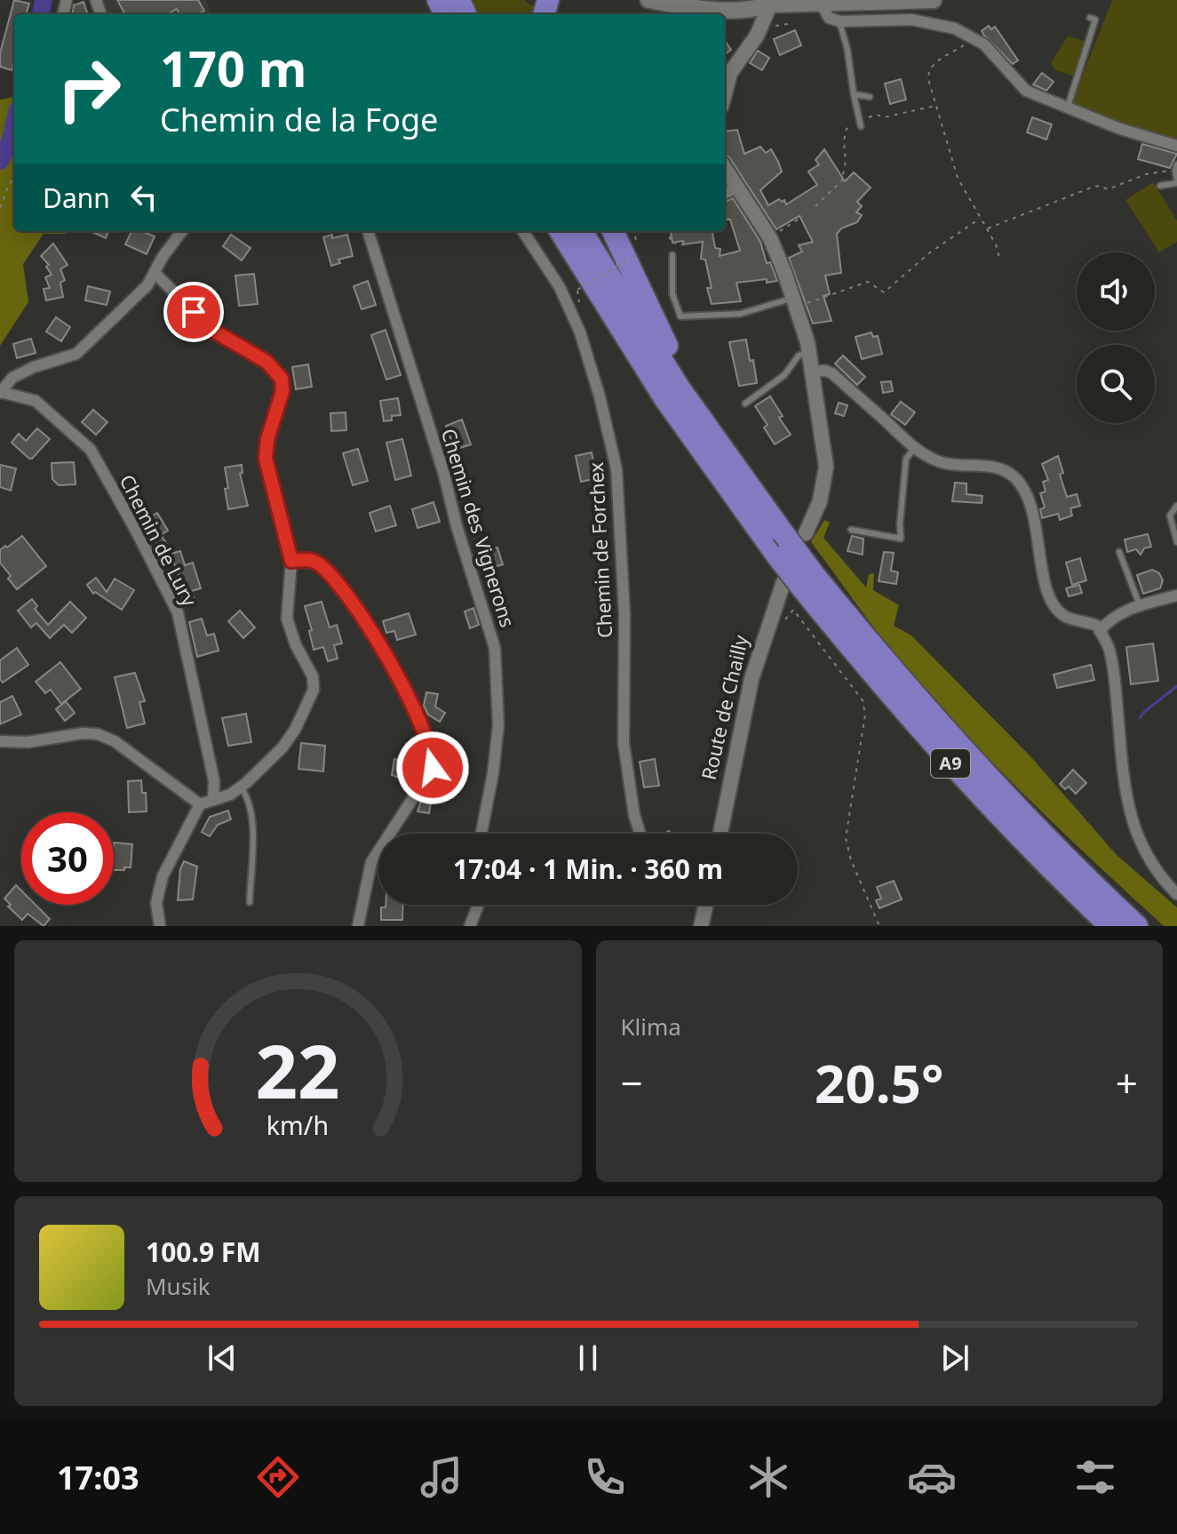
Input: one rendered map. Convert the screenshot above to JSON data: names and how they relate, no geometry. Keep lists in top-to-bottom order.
{
  "streets": {
    "highway": ["A9"],
    "street": [
      "Chemin des Vignerons",
      "Chemin de Lury",
      "Chemin de Forchex",
      "Route de Chailly"
    ]
  },
  "crossings": [
    ["Route de Chailly", "A9"]
  ],
  "page": {
    "turn": ["170 m", "Chemin de la Foge"],
    "then": "Dann",
    "limit": "30",
    "trip": "17:04 · 1 Min. · 360 m",
    "tile": "Klima",
    "heat": ["−", "20.5°", "+"],
    "song": ["100.9 FM", "Musik"],
    "tabs": "17:03",
    "gauge": ["22", "km/h"]
  }
}
